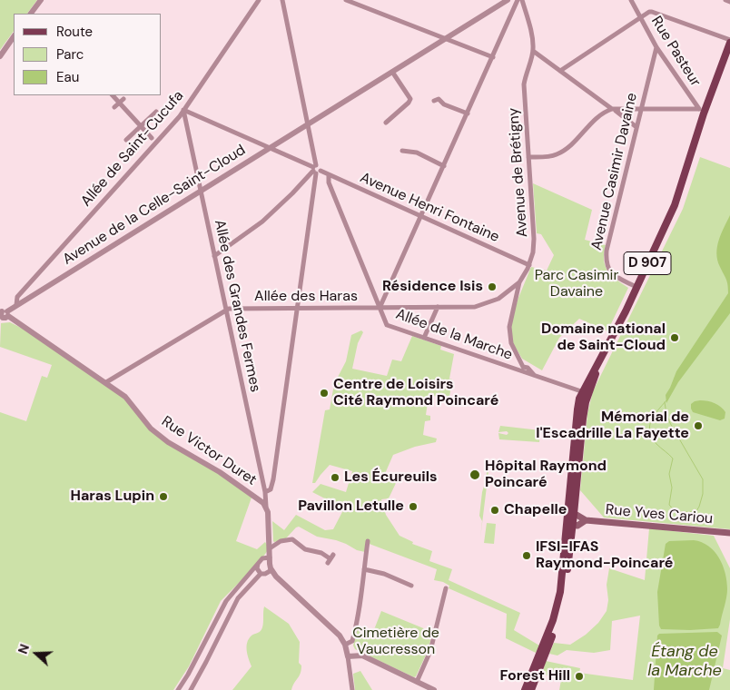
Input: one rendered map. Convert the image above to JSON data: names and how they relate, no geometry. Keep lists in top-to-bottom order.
{
  "streets": {
    "main road": ["D 907", "Rue Yves Cariou"],
    "street": [
      "Rue Pasteur",
      "Allée de Saint-Cucufa",
      "Avenue Casimir Davaine",
      "Avenue de Brétigny",
      "Avenue de la Celle-Saint-Cloud",
      "Avenue Henri Fontaine",
      "Allée des Haras",
      "Allée des Grandes Fermes",
      "Allée de la Marche",
      "Rue Victor Duret"
    ]
  },
  "crossings": [
    ["Rue Pasteur", "Avenue Casimir Davaine"],
    ["Rue Pasteur", "D 907"],
    ["Allée de Saint-Cucufa", "Avenue de la Celle-Saint-Cloud"],
    ["Allée de Saint-Cucufa", "Avenue Henri Fontaine"],
    ["Allée de Saint-Cucufa", "Allée des Grandes Fermes"],
    ["Avenue Casimir Davaine", "D 907"],
    ["Avenue de Brétigny", "Avenue Henri Fontaine"],
    ["Avenue de Brétigny", "D 907"],
    ["Avenue de Brétigny", "Allée des Haras"],
    ["Avenue de Brétigny", "Allée de la Marche"],
    ["Avenue de la Celle-Saint-Cloud", "Avenue Henri Fontaine"],
    ["Avenue de la Celle-Saint-Cloud", "Allée des Grandes Fermes"],
    ["Avenue de la Celle-Saint-Cloud", "Rue Victor Duret"],
    ["Avenue Henri Fontaine", "Allée des Grandes Fermes"],
    ["Avenue Henri Fontaine", "Allée de la Marche"],
    ["D 907", "Rue Yves Cariou"],
    ["Allée des Haras", "Allée des Grandes Fermes"],
    ["Allée des Haras", "Allée de la Marche"],
    ["Allée des Haras", "Rue Victor Duret"],
    ["Allée des Grandes Fermes", "Rue Victor Duret"]
  ],
  "water": ["Étang de la Marche"],
  "parks": ["Parc Casimir Davaine", "Cimetière de Vaucresson"],
  "places": [
    "Résidence Isis",
    "Domaine national de Saint-Cloud",
    "Centre de Loisirs Cité Raymond Poincaré",
    "Mémorial de l'Escadrille La Fayette",
    "Hôpital Raymond Poincaré",
    "Les Écureuils",
    "Haras Lupin",
    "Pavillon Letulle",
    "Chapelle",
    "IFSI-IFAS Raymond-Poincaré",
    "Forest Hill"
  ],
  "legend": ["Route", "Parc", "Eau"],
  "north": "left"
}
